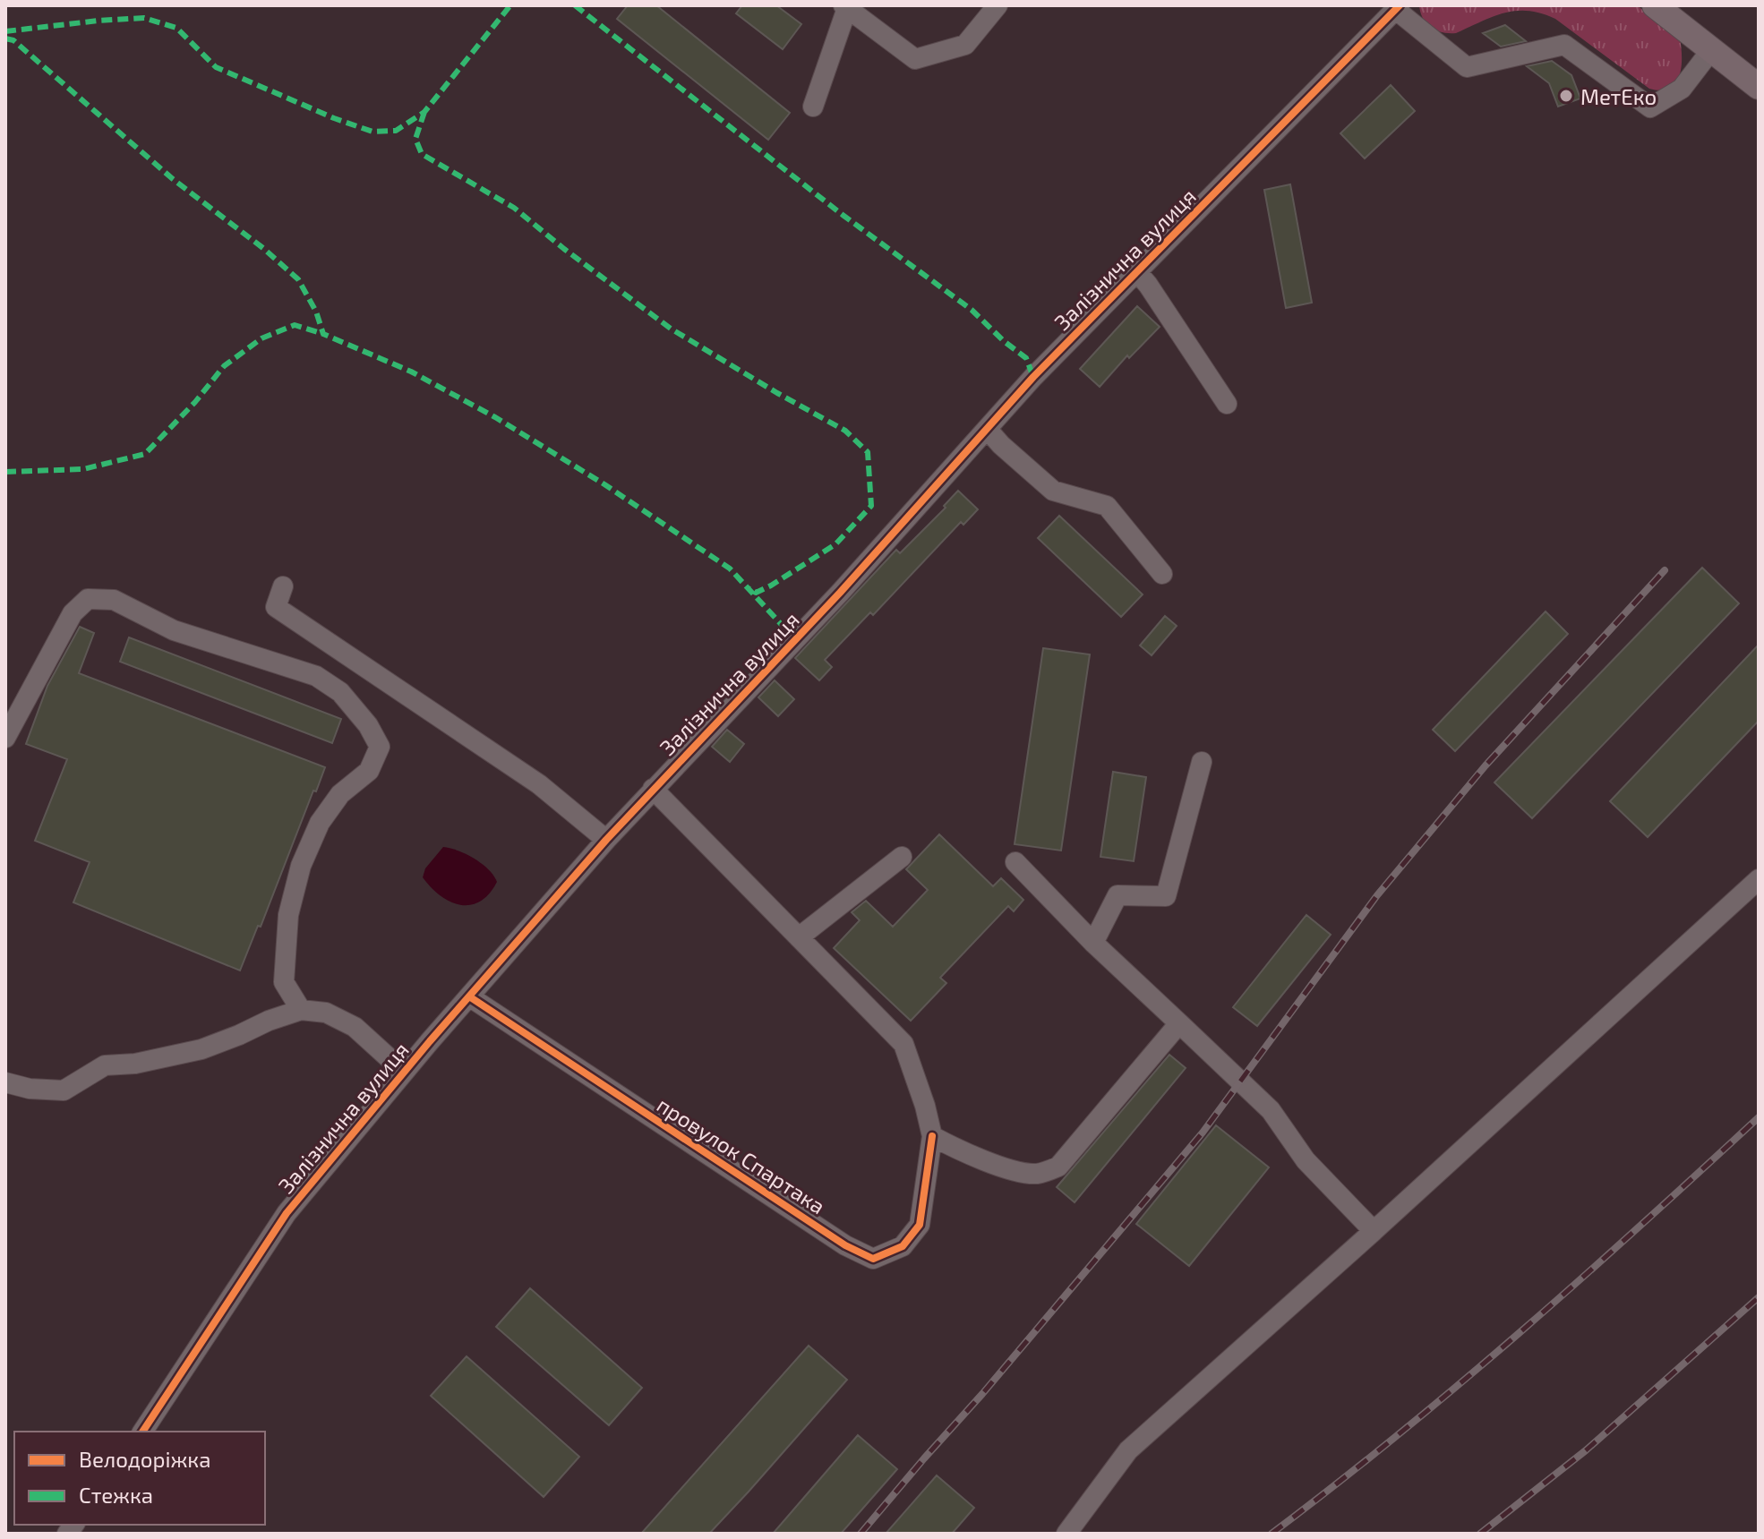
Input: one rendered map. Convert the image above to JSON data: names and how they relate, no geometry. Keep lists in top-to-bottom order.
{
  "streets": {
    "street": ["Залізнична вулиця", "провулок Спартака"]
  },
  "crossings": [
    ["Залізнична вулиця", "провулок Спартака"]
  ],
  "places": ["МетЕко"],
  "legend": ["Велодоріжка", "Стежка"]
}
